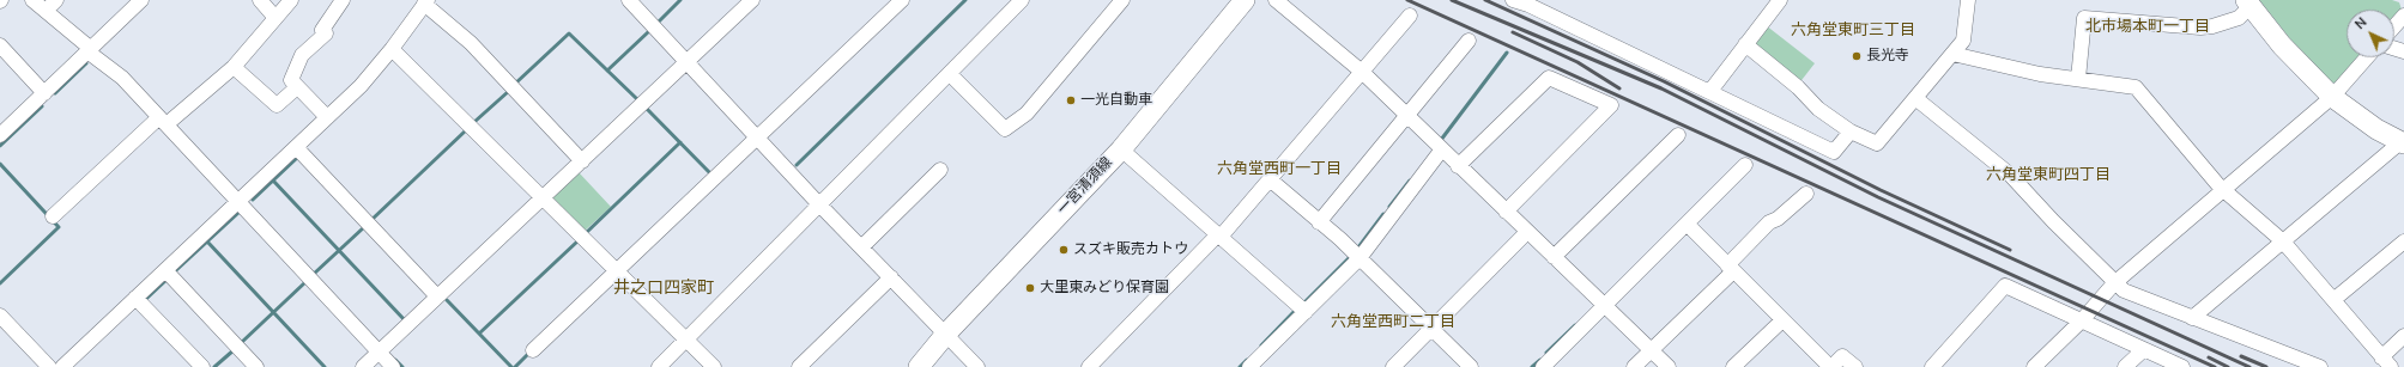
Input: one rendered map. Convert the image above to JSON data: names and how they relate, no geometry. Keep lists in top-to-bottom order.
{
  "streets": {
    "main road": ["一宮清須線"]
  },
  "districts": [
    "北市場本町一丁目",
    "六角堂東町三丁目",
    "六角堂西町一丁目",
    "六角堂東町四丁目",
    "井之口四家町",
    "六角堂西町二丁目"
  ],
  "places": [
    "長光寺",
    "一光自動車",
    "スズキ販売カトウ",
    "大里東みどり保育園"
  ],
  "north": "top left"
}
